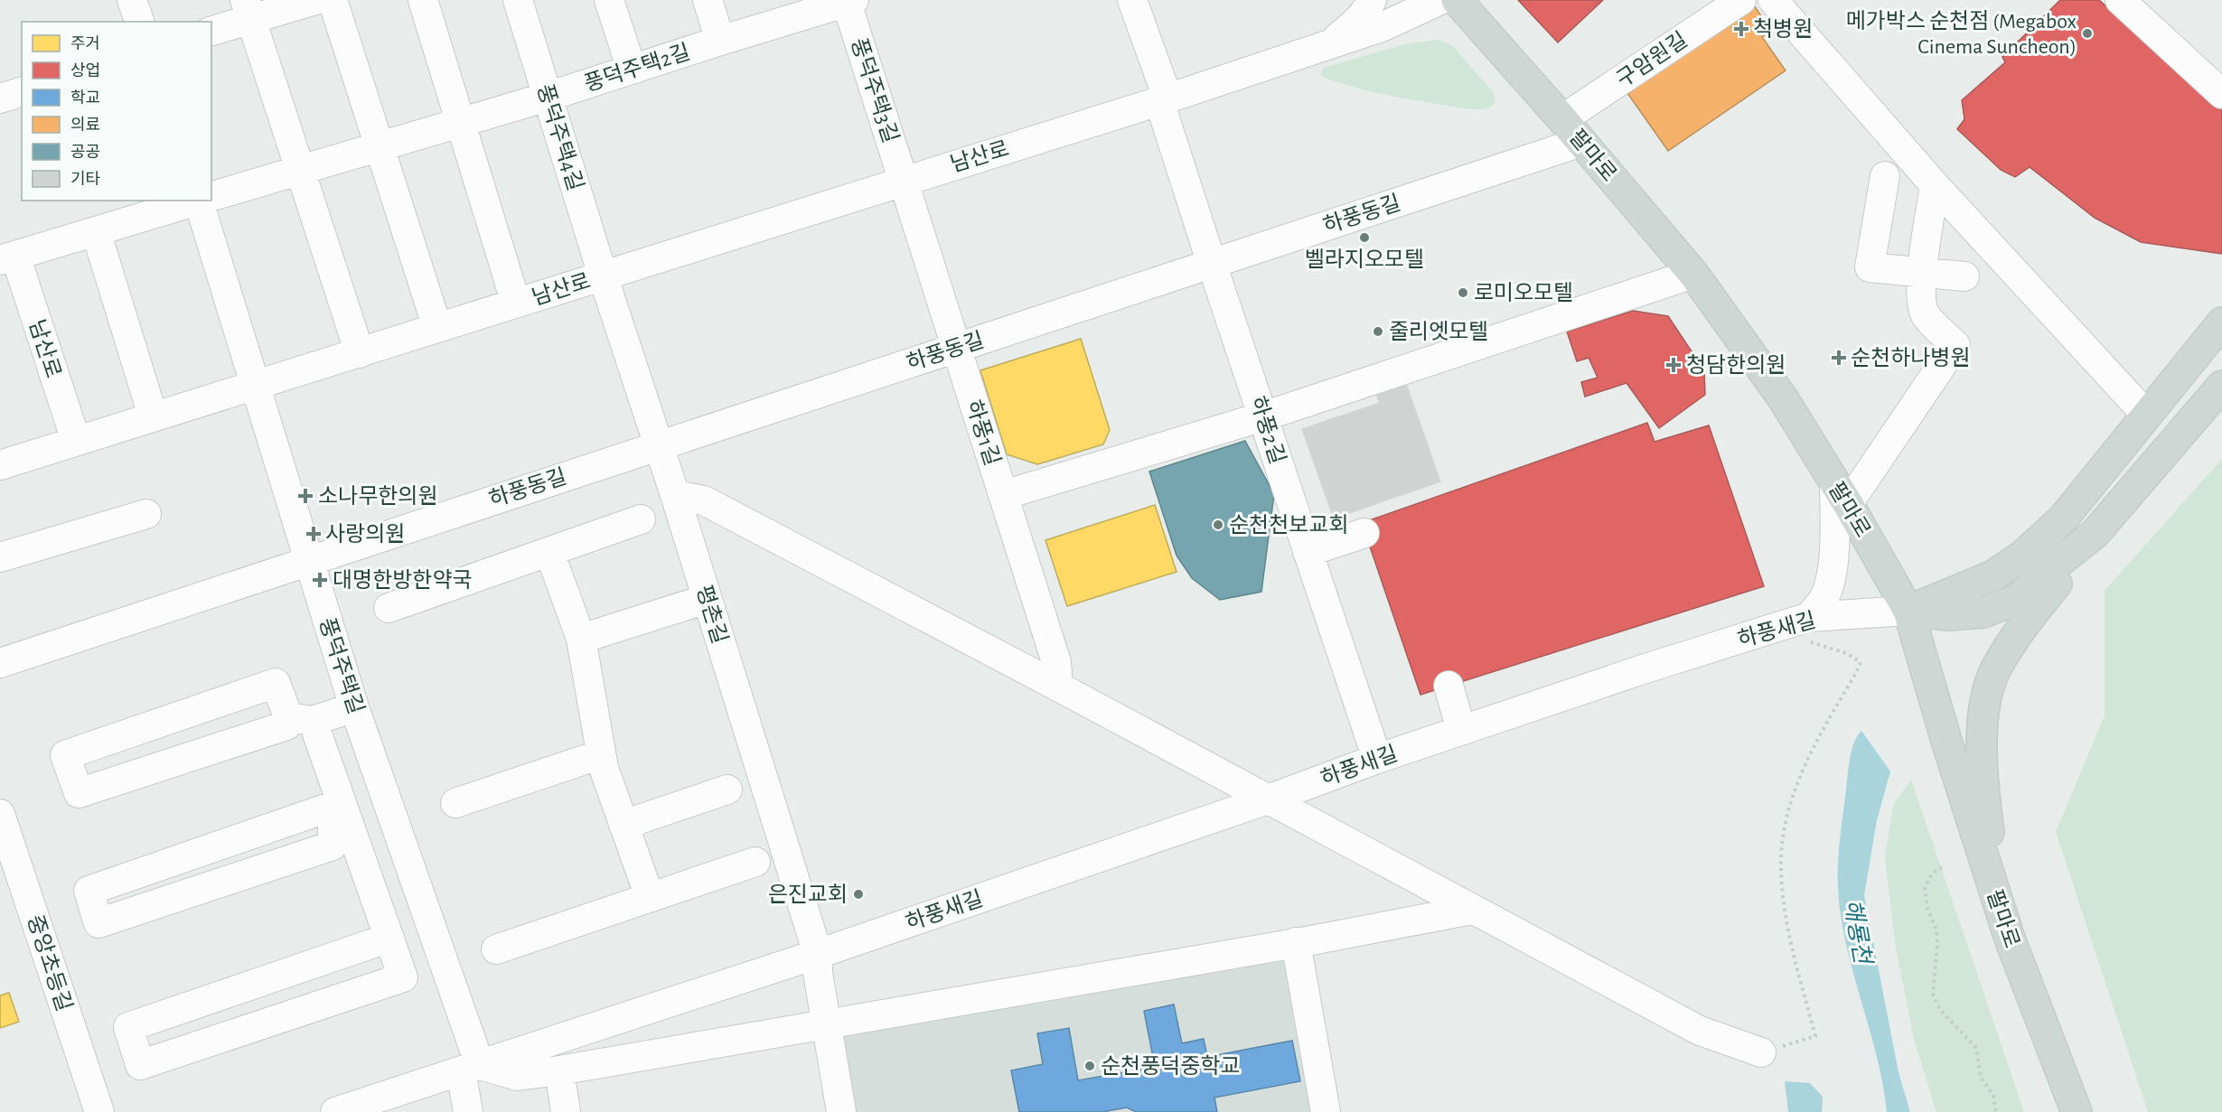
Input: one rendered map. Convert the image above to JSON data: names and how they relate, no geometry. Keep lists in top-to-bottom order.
{
  "streets": {
    "main road": ["팔마로"],
    "street": [
      "구암원길",
      "풍덕주택2길",
      "풍덕주택3길",
      "풍덕주택4길",
      "남산로",
      "하풍동길",
      "하풍2길",
      "하풍1길",
      "평촌길",
      "하풍새길",
      "풍덕주택길",
      "중앙초등길"
    ]
  },
  "crossings": [
    ["구암원길", "팔마로"],
    ["풍덕주택2길", "풍덕주택3길"],
    ["풍덕주택2길", "풍덕주택4길"],
    ["풍덕주택2길", "남산로"],
    ["풍덕주택3길", "남산로"],
    ["풍덕주택3길", "하풍1길"],
    ["풍덕주택4길", "남산로"],
    ["풍덕주택4길", "평촌길"],
    ["팔마로", "하풍동길"],
    ["팔마로", "하풍새길"],
    ["남산로", "하풍2길"],
    ["남산로", "하풍1길"],
    ["남산로", "평촌길"],
    ["남산로", "풍덕주택길"],
    ["하풍동길", "하풍2길"],
    ["하풍동길", "하풍1길"],
    ["하풍동길", "평촌길"],
    ["하풍동길", "풍덕주택길"],
    ["하풍2길", "하풍새길"],
    ["평촌길", "하풍새길"],
    ["하풍새길", "풍덕주택길"]
  ],
  "water": ["해룡천"],
  "places": {
    "health": [
      "척병원",
      "순천하나병원",
      "청담한의원",
      "소나무한의원",
      "사랑의원",
      "대명한방한약국"
    ],
    "other": [
      "메가박스 순천점 (Megabox Cinema Suncheon)",
      "벨라지오모텔",
      "로미오모텔",
      "줄리엣모텔",
      "순천천보교회",
      "은진교회",
      "순천풍덕중학교"
    ]
  },
  "legend": [
    "주거",
    "상업",
    "학교",
    "의료",
    "공공",
    "기타"
  ]
}
